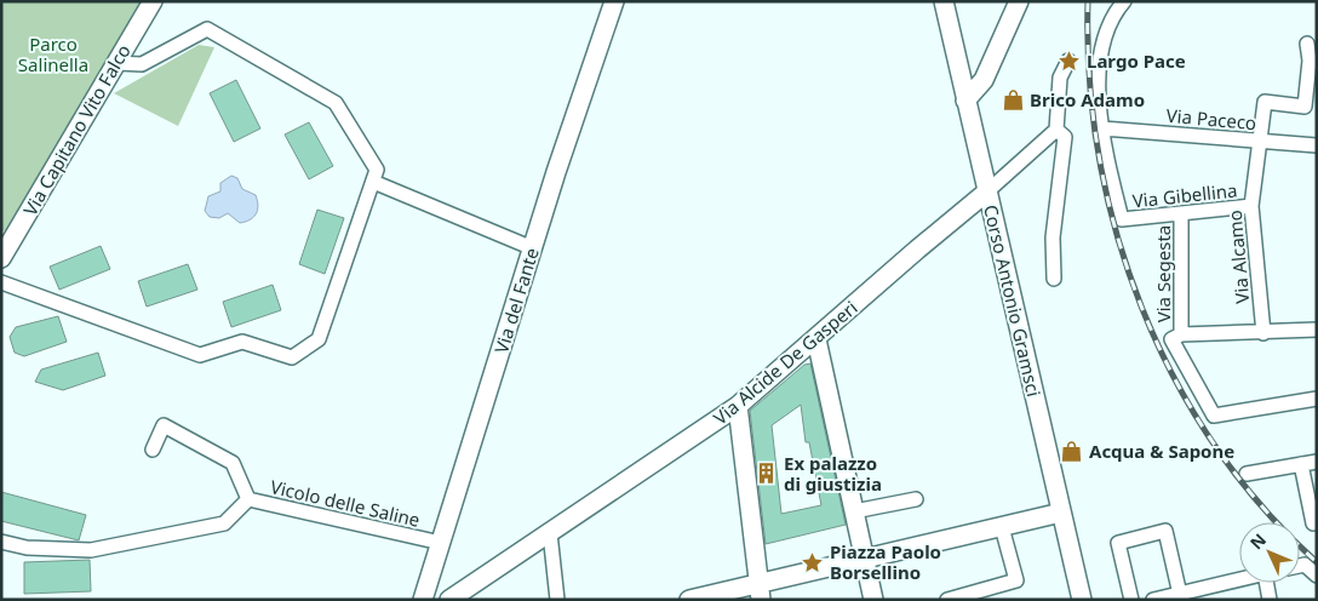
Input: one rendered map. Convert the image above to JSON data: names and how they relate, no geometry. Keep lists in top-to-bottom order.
{
  "streets": {
    "street": [
      "Via Paceco",
      "Via Capitano Vito Falco",
      "Via Gibellina",
      "Via Alcamo",
      "Via Segesta",
      "Via del Fante",
      "Corso Antonio Gramsci",
      "Via Alcide De Gasperi",
      "Vicolo delle Saline"
    ]
  },
  "crossings": [
    ["Via Paceco", "Via Gibellina"],
    ["Via Paceco", "Via Alcamo"],
    ["Via Gibellina", "Via Alcamo"],
    ["Via Gibellina", "Via Segesta"],
    ["Via del Fante", "Vicolo delle Saline"],
    ["Corso Antonio Gramsci", "Via Alcide De Gasperi"]
  ],
  "parks": ["Parco Salinella"],
  "places": {
    "place": ["Largo Pace", "Piazza Paolo Borsellino"],
    "shop": ["Brico Adamo", "Acqua & Sapone"],
    "building": ["Ex palazzo di giustizia"]
  },
  "north": "top left"
}
